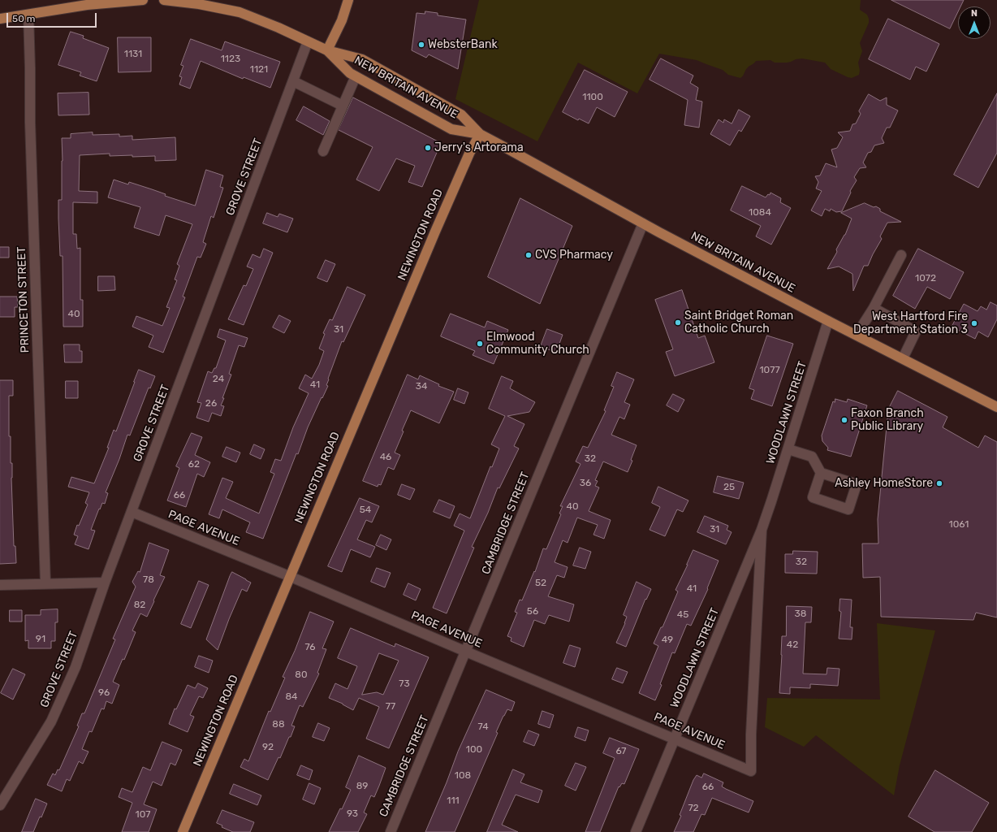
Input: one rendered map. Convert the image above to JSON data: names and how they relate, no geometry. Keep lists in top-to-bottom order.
{
  "streets": {
    "main road": ["NEW BRITAIN AVENUE", "NEWINGTON ROAD"],
    "street": [
      "GROVE STREET",
      "PRINCETON STREET",
      "WOODLAWN STREET",
      "CAMBRIDGE STREET",
      "PAGE AVENUE"
    ]
  },
  "crossings": [
    ["NEW BRITAIN AVENUE", "GROVE STREET"],
    ["NEW BRITAIN AVENUE", "NEWINGTON ROAD"],
    ["NEW BRITAIN AVENUE", "WOODLAWN STREET"],
    ["NEW BRITAIN AVENUE", "CAMBRIDGE STREET"],
    ["GROVE STREET", "PAGE AVENUE"],
    ["NEWINGTON ROAD", "PAGE AVENUE"],
    ["WOODLAWN STREET", "PAGE AVENUE"],
    ["CAMBRIDGE STREET", "PAGE AVENUE"]
  ],
  "places": [
    "WebsterBank",
    "Jerry's Artorama",
    "CVS Pharmacy",
    "Saint Bridget Roman Catholic Church",
    "West Hartford Fire Department Station 3",
    "Elmwood Community Church",
    "Faxon Branch Public Library",
    "Ashley HomeStore"
  ],
  "house_numbers": [
    "1131",
    "1123",
    "1121",
    "1100",
    "1084",
    "1072",
    "40",
    "31",
    "1077",
    "24",
    "41",
    "34",
    "26",
    "46",
    "32",
    "62",
    "36",
    "25",
    "66",
    "40",
    "54",
    "1061",
    "31",
    "32",
    "78",
    "52",
    "41",
    "82",
    "56",
    "38",
    "45",
    "91",
    "49",
    "42",
    "76",
    "80",
    "73",
    "96",
    "84",
    "77",
    "88",
    "74",
    "92",
    "100",
    "67",
    "108",
    "89",
    "66",
    "111",
    "72",
    "93",
    "107"
  ],
  "scale_bar": "50 m",
  "north": "top"
}
